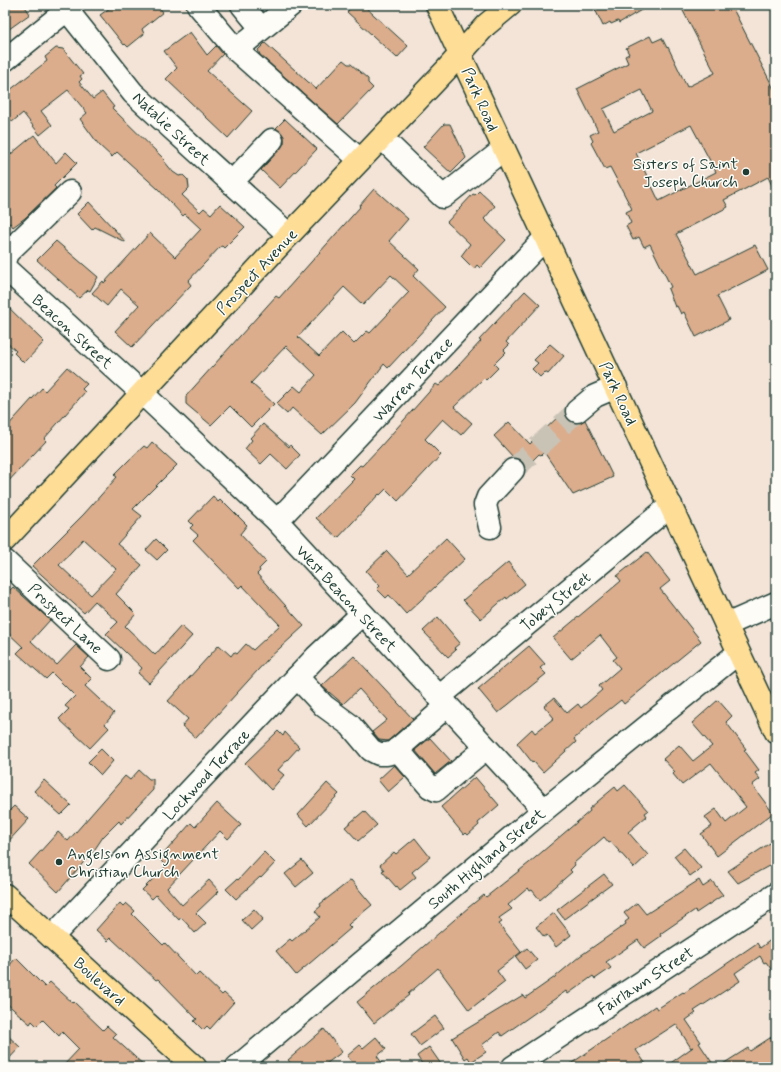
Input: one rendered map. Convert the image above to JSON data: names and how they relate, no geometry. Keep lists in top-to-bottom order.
{
  "streets": {
    "main road": ["Park Road", "Prospect Avenue", "Boulevard"],
    "street": [
      "Natalie Street",
      "Beacon Street",
      "Warren Terrace",
      "West Beacon Street",
      "Tobey Street",
      "Prospect Lane",
      "Lockwood Terrace",
      "South Highland Street",
      "Fairlawn Street"
    ]
  },
  "crossings": [
    ["Park Road", "Prospect Avenue"],
    ["Park Road", "Warren Terrace"],
    ["Park Road", "Tobey Street"],
    ["Park Road", "South Highland Street"],
    ["Natalie Street", "Prospect Avenue"],
    ["Prospect Avenue", "Beacon Street"],
    ["Prospect Avenue", "West Beacon Street"],
    ["Beacon Street", "West Beacon Street"],
    ["Warren Terrace", "West Beacon Street"],
    ["West Beacon Street", "Tobey Street"],
    ["West Beacon Street", "Lockwood Terrace"],
    ["West Beacon Street", "South Highland Street"],
    ["Lockwood Terrace", "Boulevard"]
  ],
  "places": ["Sisters of Saint Joseph Church", "Angels on Assignment Christian Church"]
}
